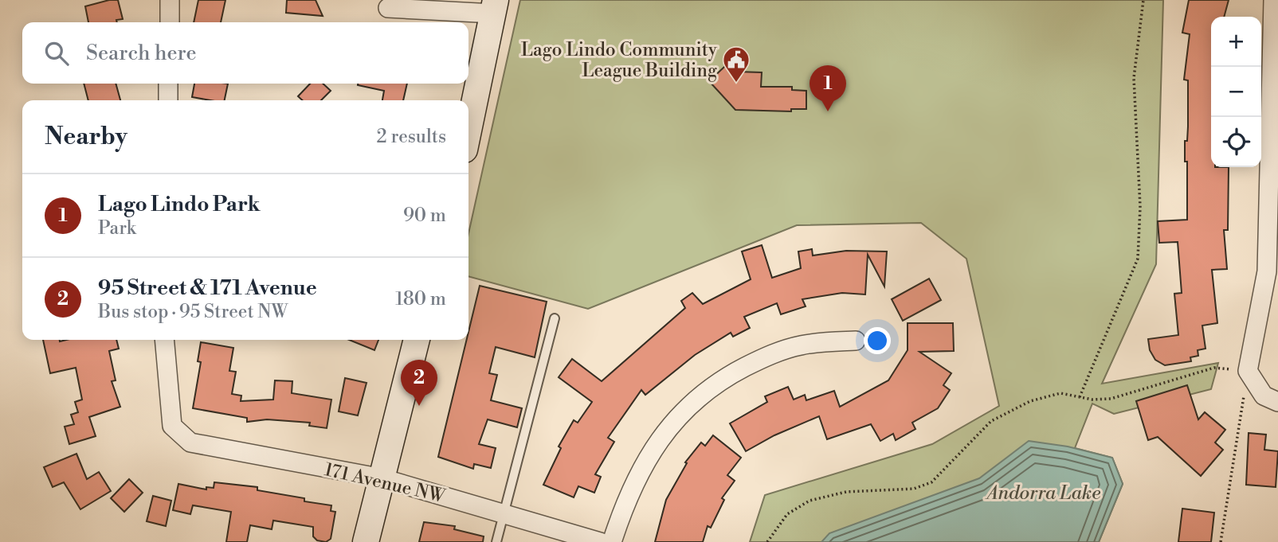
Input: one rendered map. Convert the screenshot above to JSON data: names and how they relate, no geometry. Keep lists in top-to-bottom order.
{
  "streets": {
    "street": ["171 Avenue NW"]
  },
  "water": ["Andorra Lake"],
  "places": {
    "public building": ["Lago Lindo Community League Building"]
  },
  "page": {
    "map_buttons": ["+", "−"],
    "search": "Search here",
    "pins": ["1", "2"],
    "heading": ["Nearby", "2 results"],
    "list": [
      {
        "mark": "1",
        "name": "Lago Lindo Park",
        "note": "Park",
        "value": "90 m"
      },
      {
        "mark": "2",
        "name": "95 Street & 171 Avenue",
        "note": "Bus stop · 95 Street NW",
        "value": "180 m"
      }
    ]
  }
}
